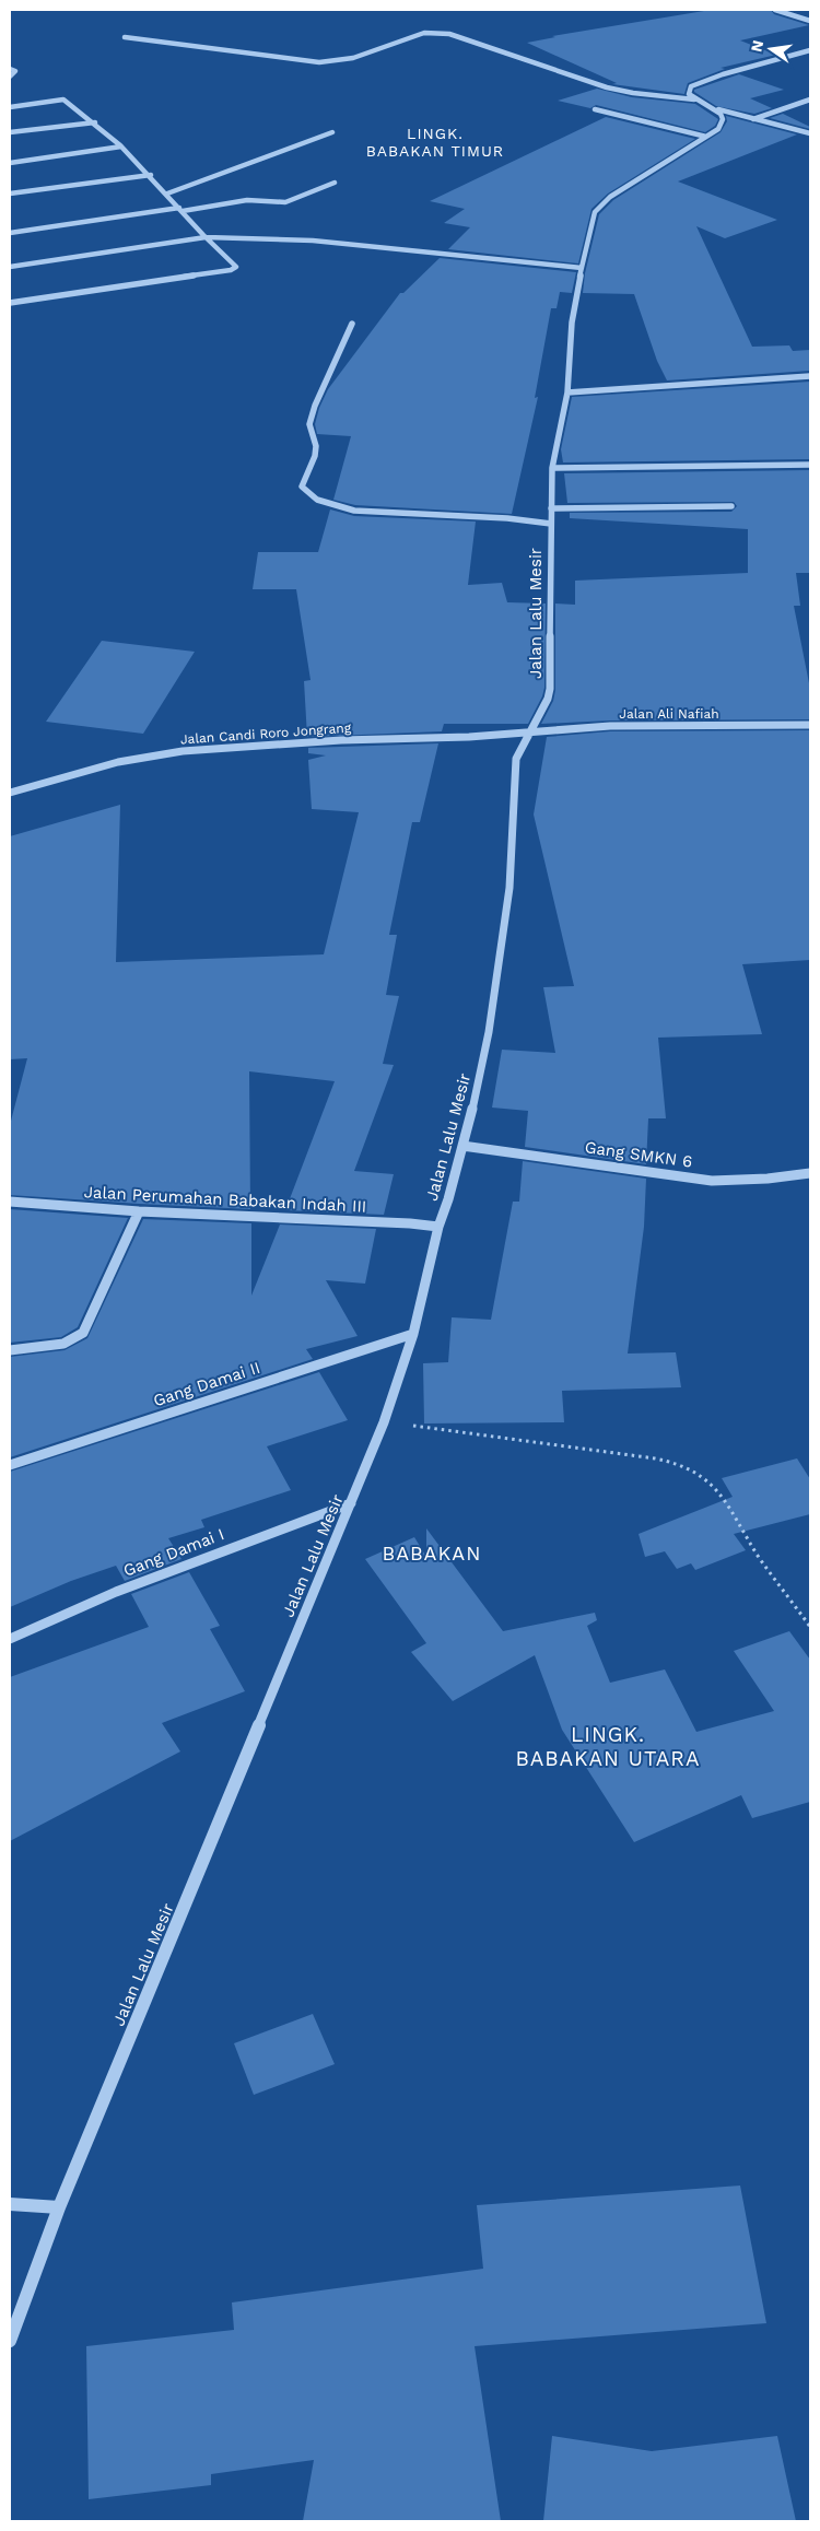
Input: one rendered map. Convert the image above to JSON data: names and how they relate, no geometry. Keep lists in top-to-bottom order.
{
  "streets": {
    "street": [
      "Jalan Lalu Mesir",
      "Jalan Ali Nafiah",
      "Jalan Candi Roro Jongrang",
      "Gang SMKN 6",
      "Jalan Perumahan Babakan Indah III",
      "Gang Damai II",
      "Gang Damai I"
    ]
  },
  "crossings": [
    ["Jalan Lalu Mesir", "Jalan Ali Nafiah"],
    ["Jalan Lalu Mesir", "Jalan Candi Roro Jongrang"],
    ["Jalan Lalu Mesir", "Gang SMKN 6"],
    ["Jalan Lalu Mesir", "Jalan Perumahan Babakan Indah III"],
    ["Jalan Lalu Mesir", "Gang Damai II"],
    ["Jalan Lalu Mesir", "Gang Damai I"],
    ["Jalan Ali Nafiah", "Jalan Candi Roro Jongrang"]
  ],
  "districts": ["LINGK. BABAKAN TIMUR", "BABAKAN", "LINGK. BABAKAN UTARA"],
  "north": "left"
}
